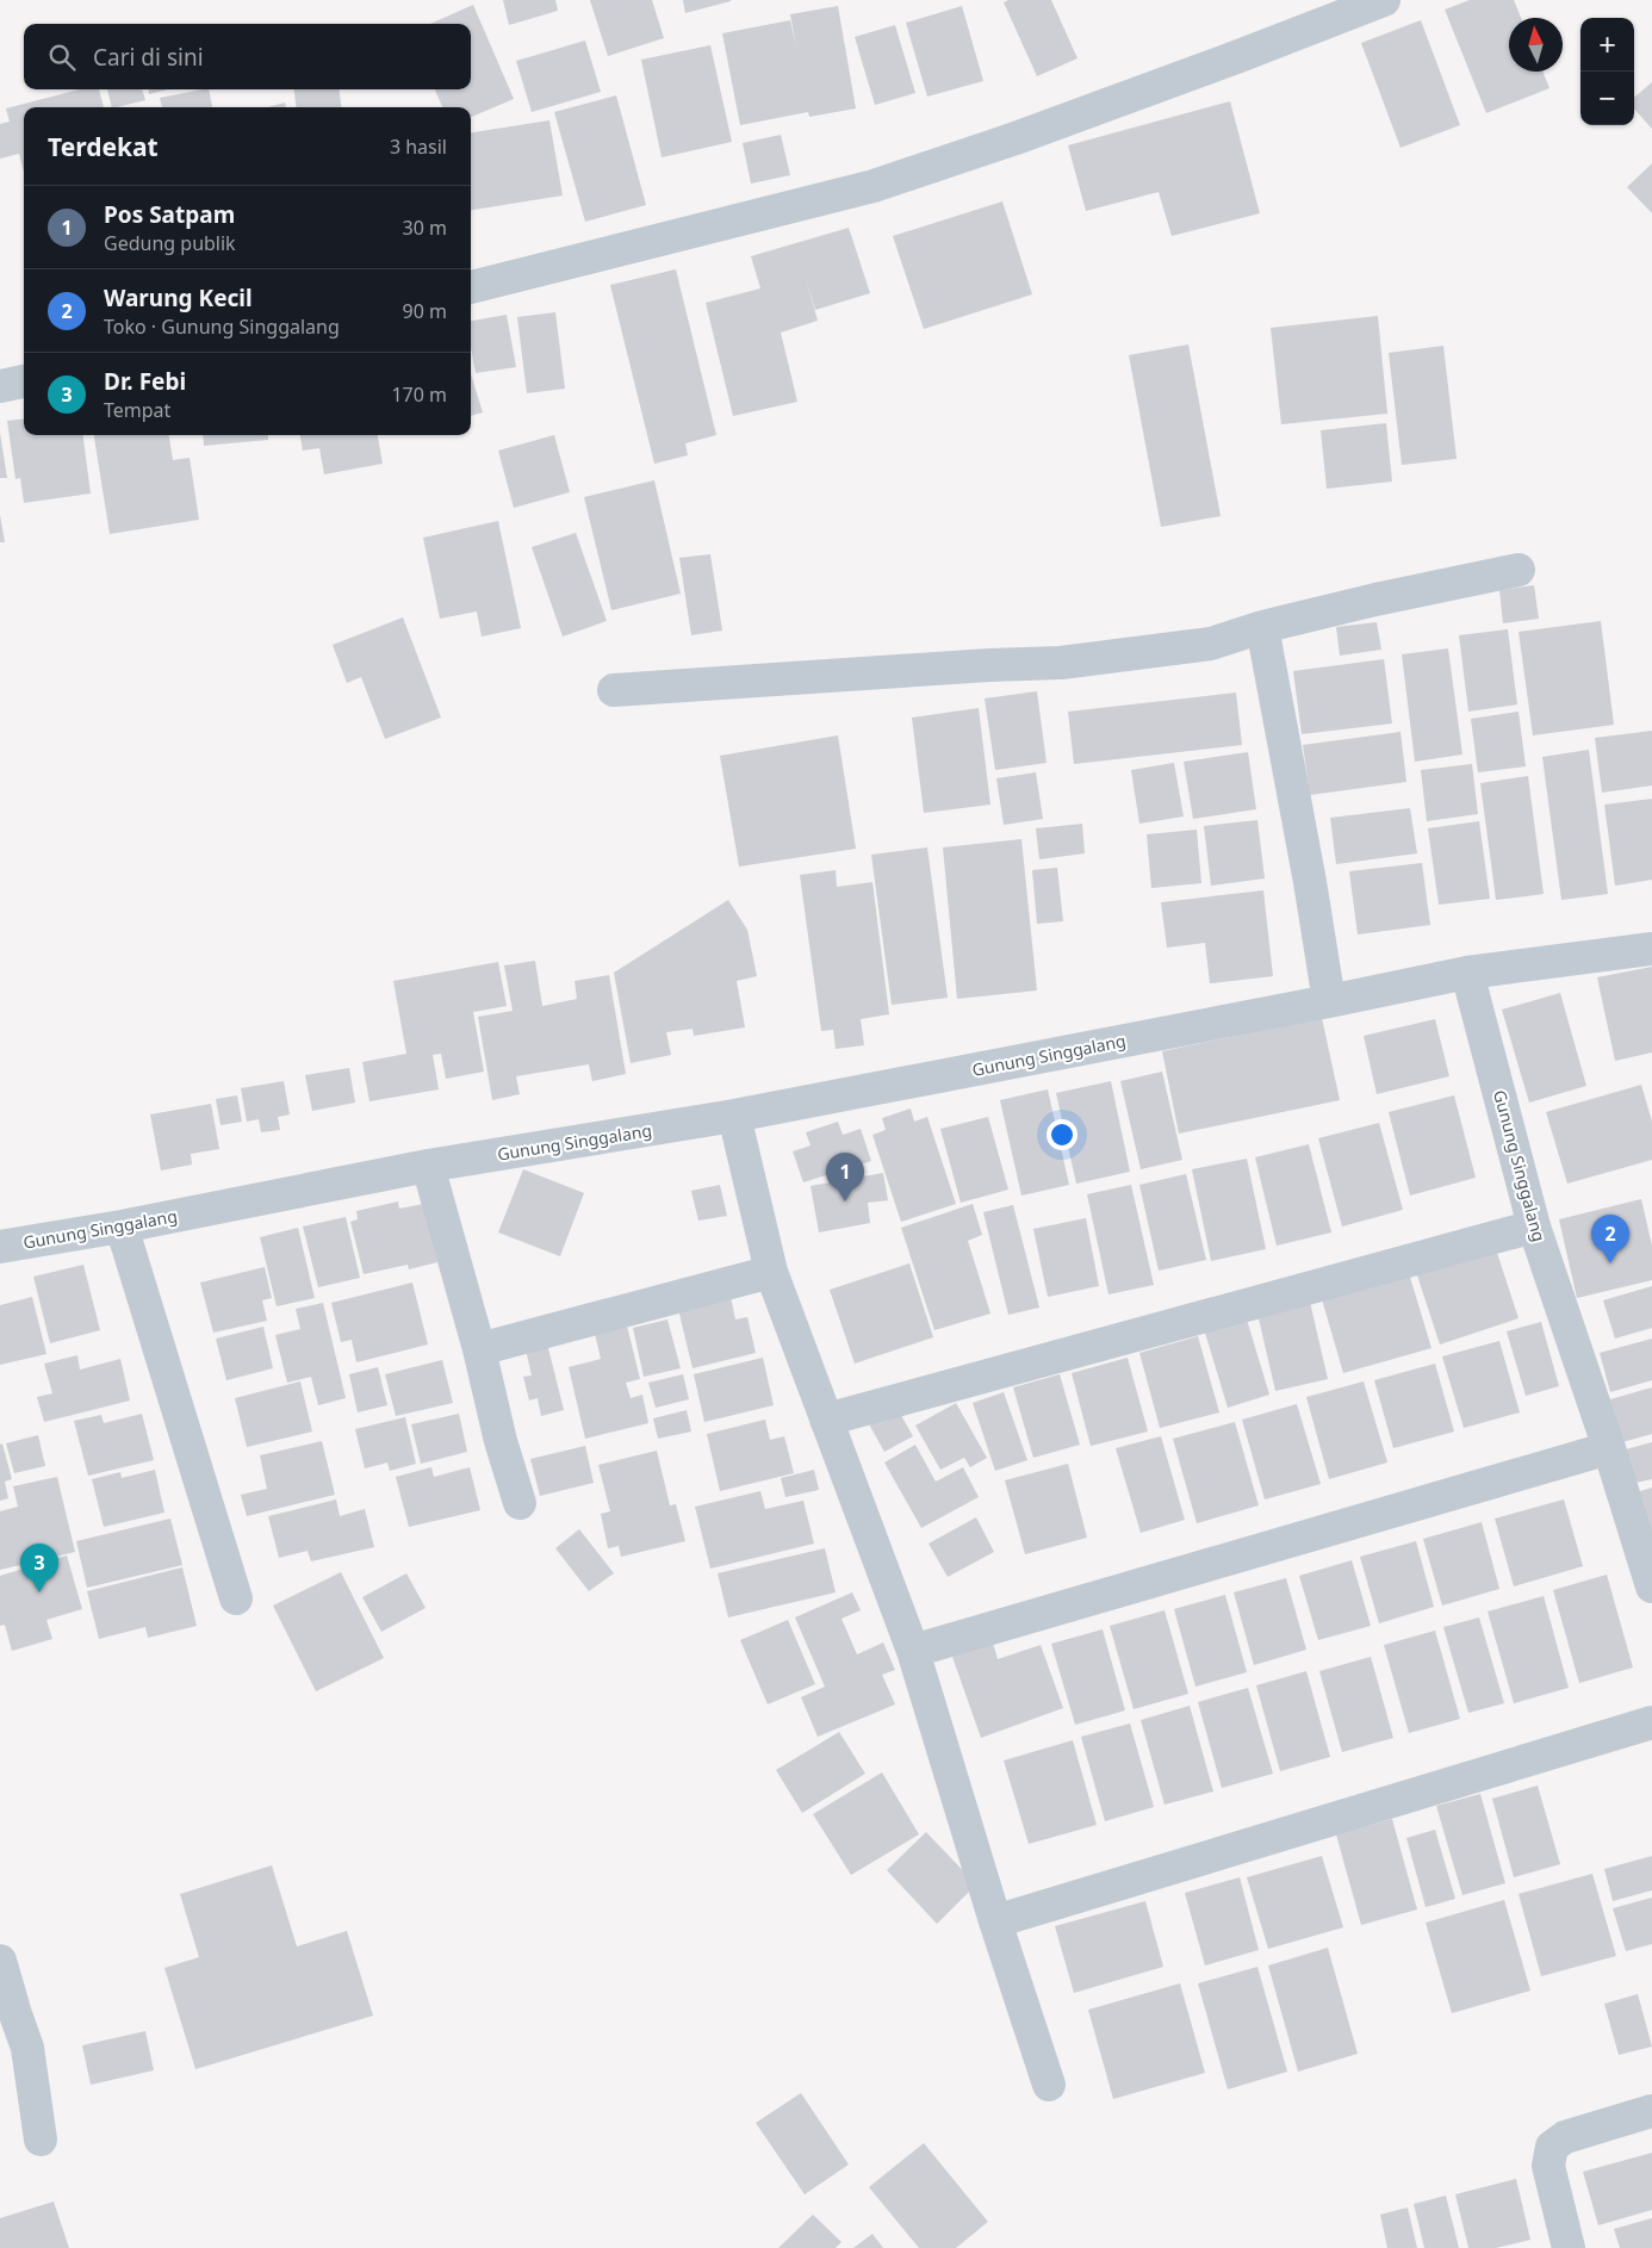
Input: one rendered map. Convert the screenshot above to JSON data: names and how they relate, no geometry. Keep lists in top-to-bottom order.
{
  "streets": {
    "street": ["Gunung Singgalang"]
  },
  "north": "top",
  "page": {
    "map_buttons": ["+", "−"],
    "search": "Cari di sini",
    "heading": ["Terdekat", "3 hasil"],
    "list": [
      {
        "mark": "1",
        "name": "Pos Satpam",
        "note": "Gedung publik",
        "value": "30 m"
      },
      {
        "mark": "2",
        "name": "Warung Kecil",
        "note": "Toko · Gunung Singgalang",
        "value": "90 m"
      },
      {
        "mark": "3",
        "name": "Dr. Febi",
        "note": "Tempat",
        "value": "170 m"
      }
    ],
    "pins": ["1", "2", "3"]
  }
}
